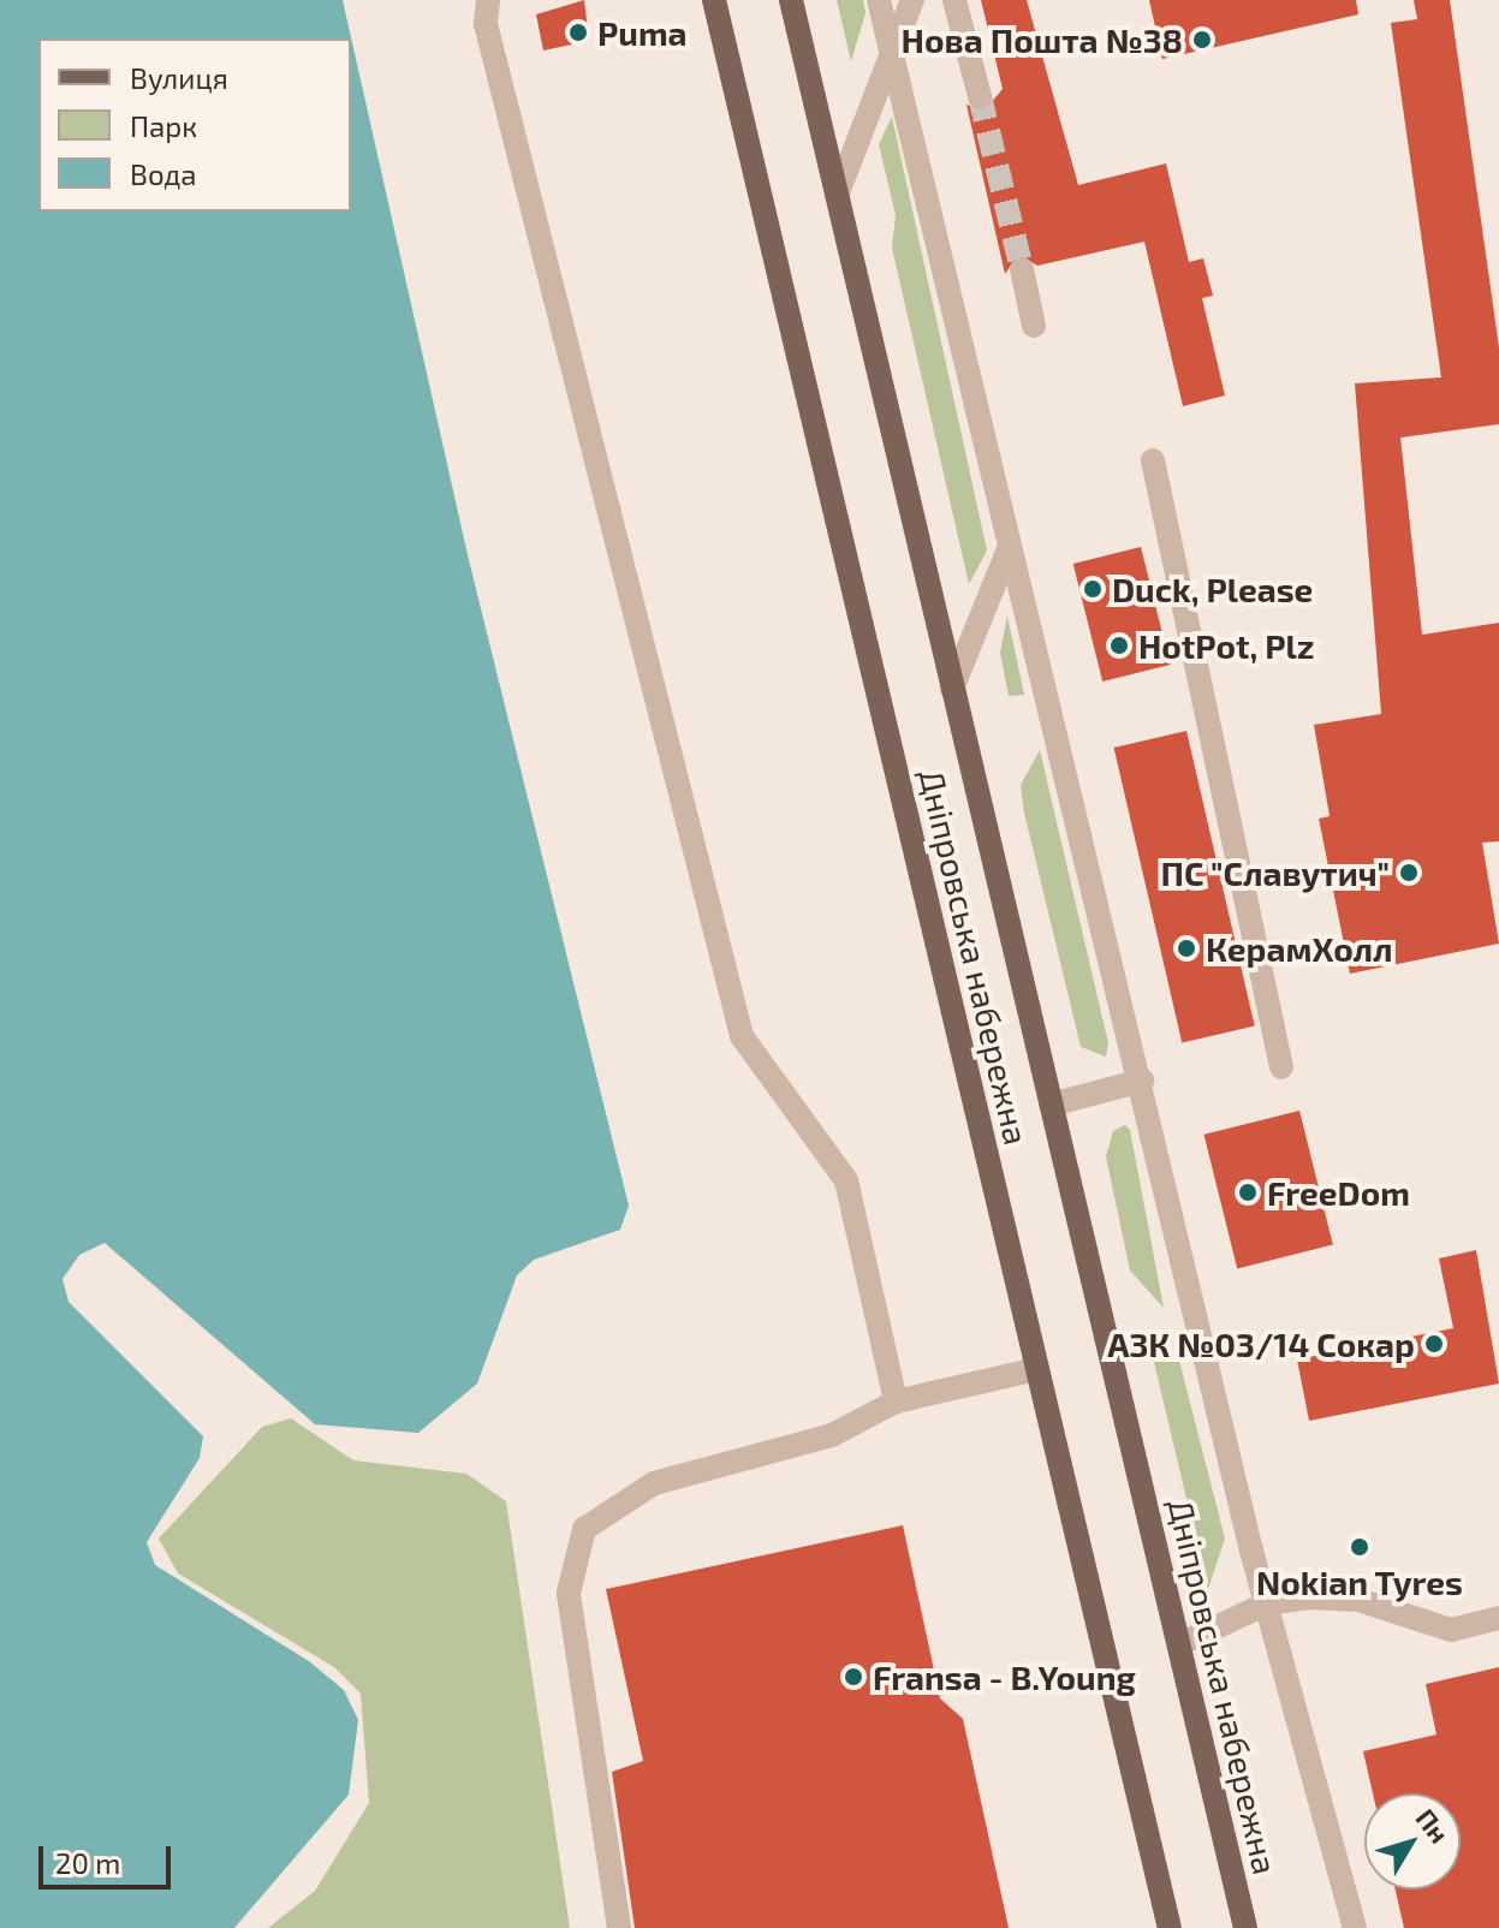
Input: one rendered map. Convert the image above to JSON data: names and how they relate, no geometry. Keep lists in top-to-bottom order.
{
  "streets": {
    "main road": ["Дніпровська набережна"]
  },
  "places": [
    "Puma",
    "Нова Пошта №38",
    "Duck, Please",
    "HotPot, Plz",
    "ПС \"Славутич\"",
    "КерамХолл",
    "FreeDom",
    "АЗК №03/14 Сокар",
    "Nokian Tyres",
    "Fransa - B.Young"
  ],
  "legend": ["Вулиця", "Парк", "Вода"],
  "scale_bar": "20 m",
  "north": "top right"
}
